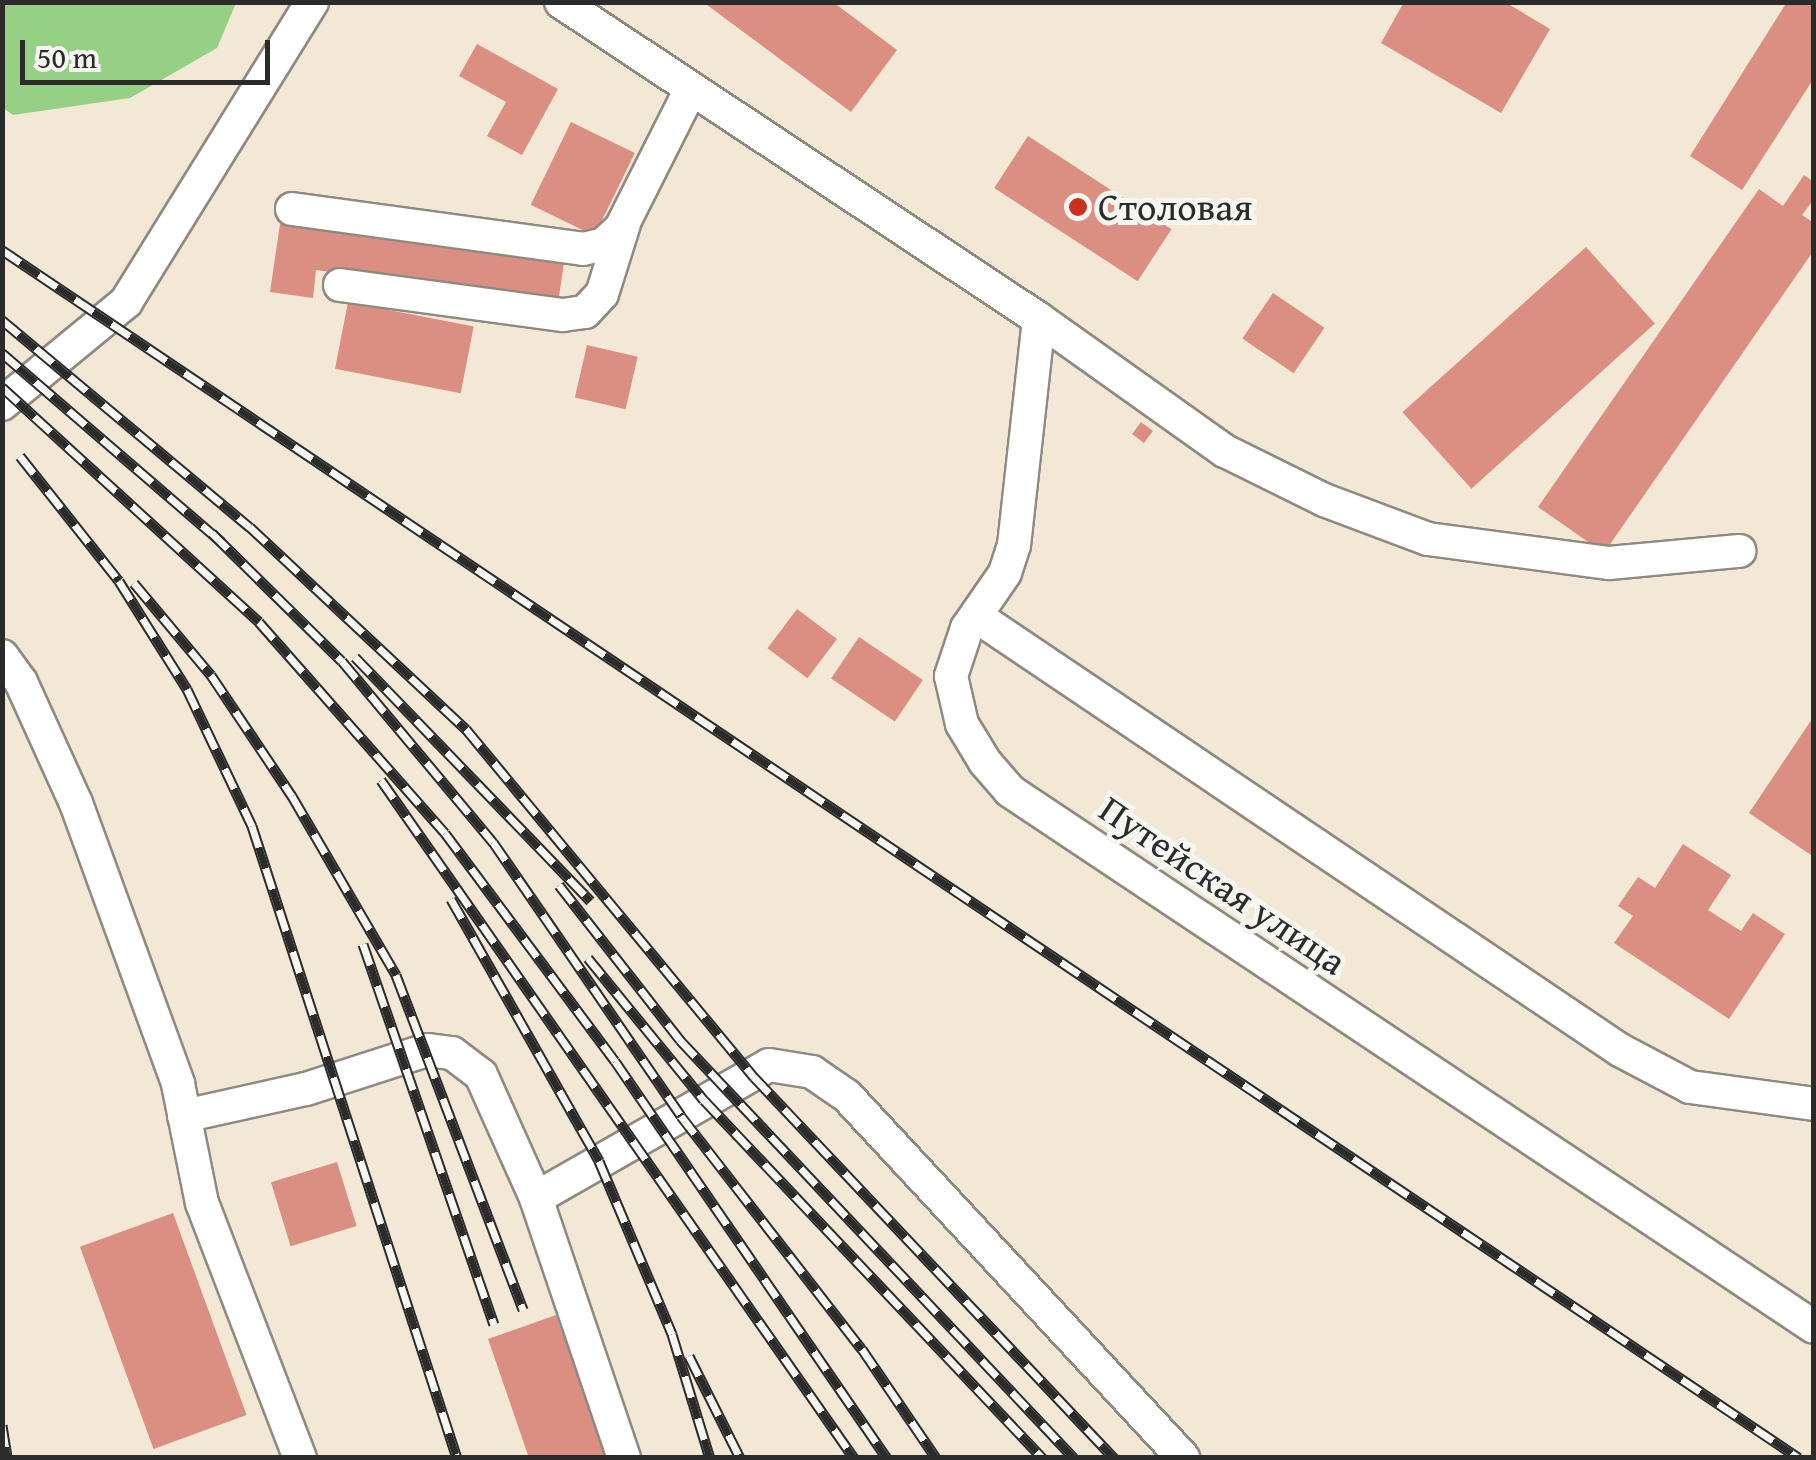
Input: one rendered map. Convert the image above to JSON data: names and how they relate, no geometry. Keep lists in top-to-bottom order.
{
  "streets": {
    "street": ["Путейская улица"]
  },
  "places": ["Столовая"],
  "scale_bar": "50 m"
}
